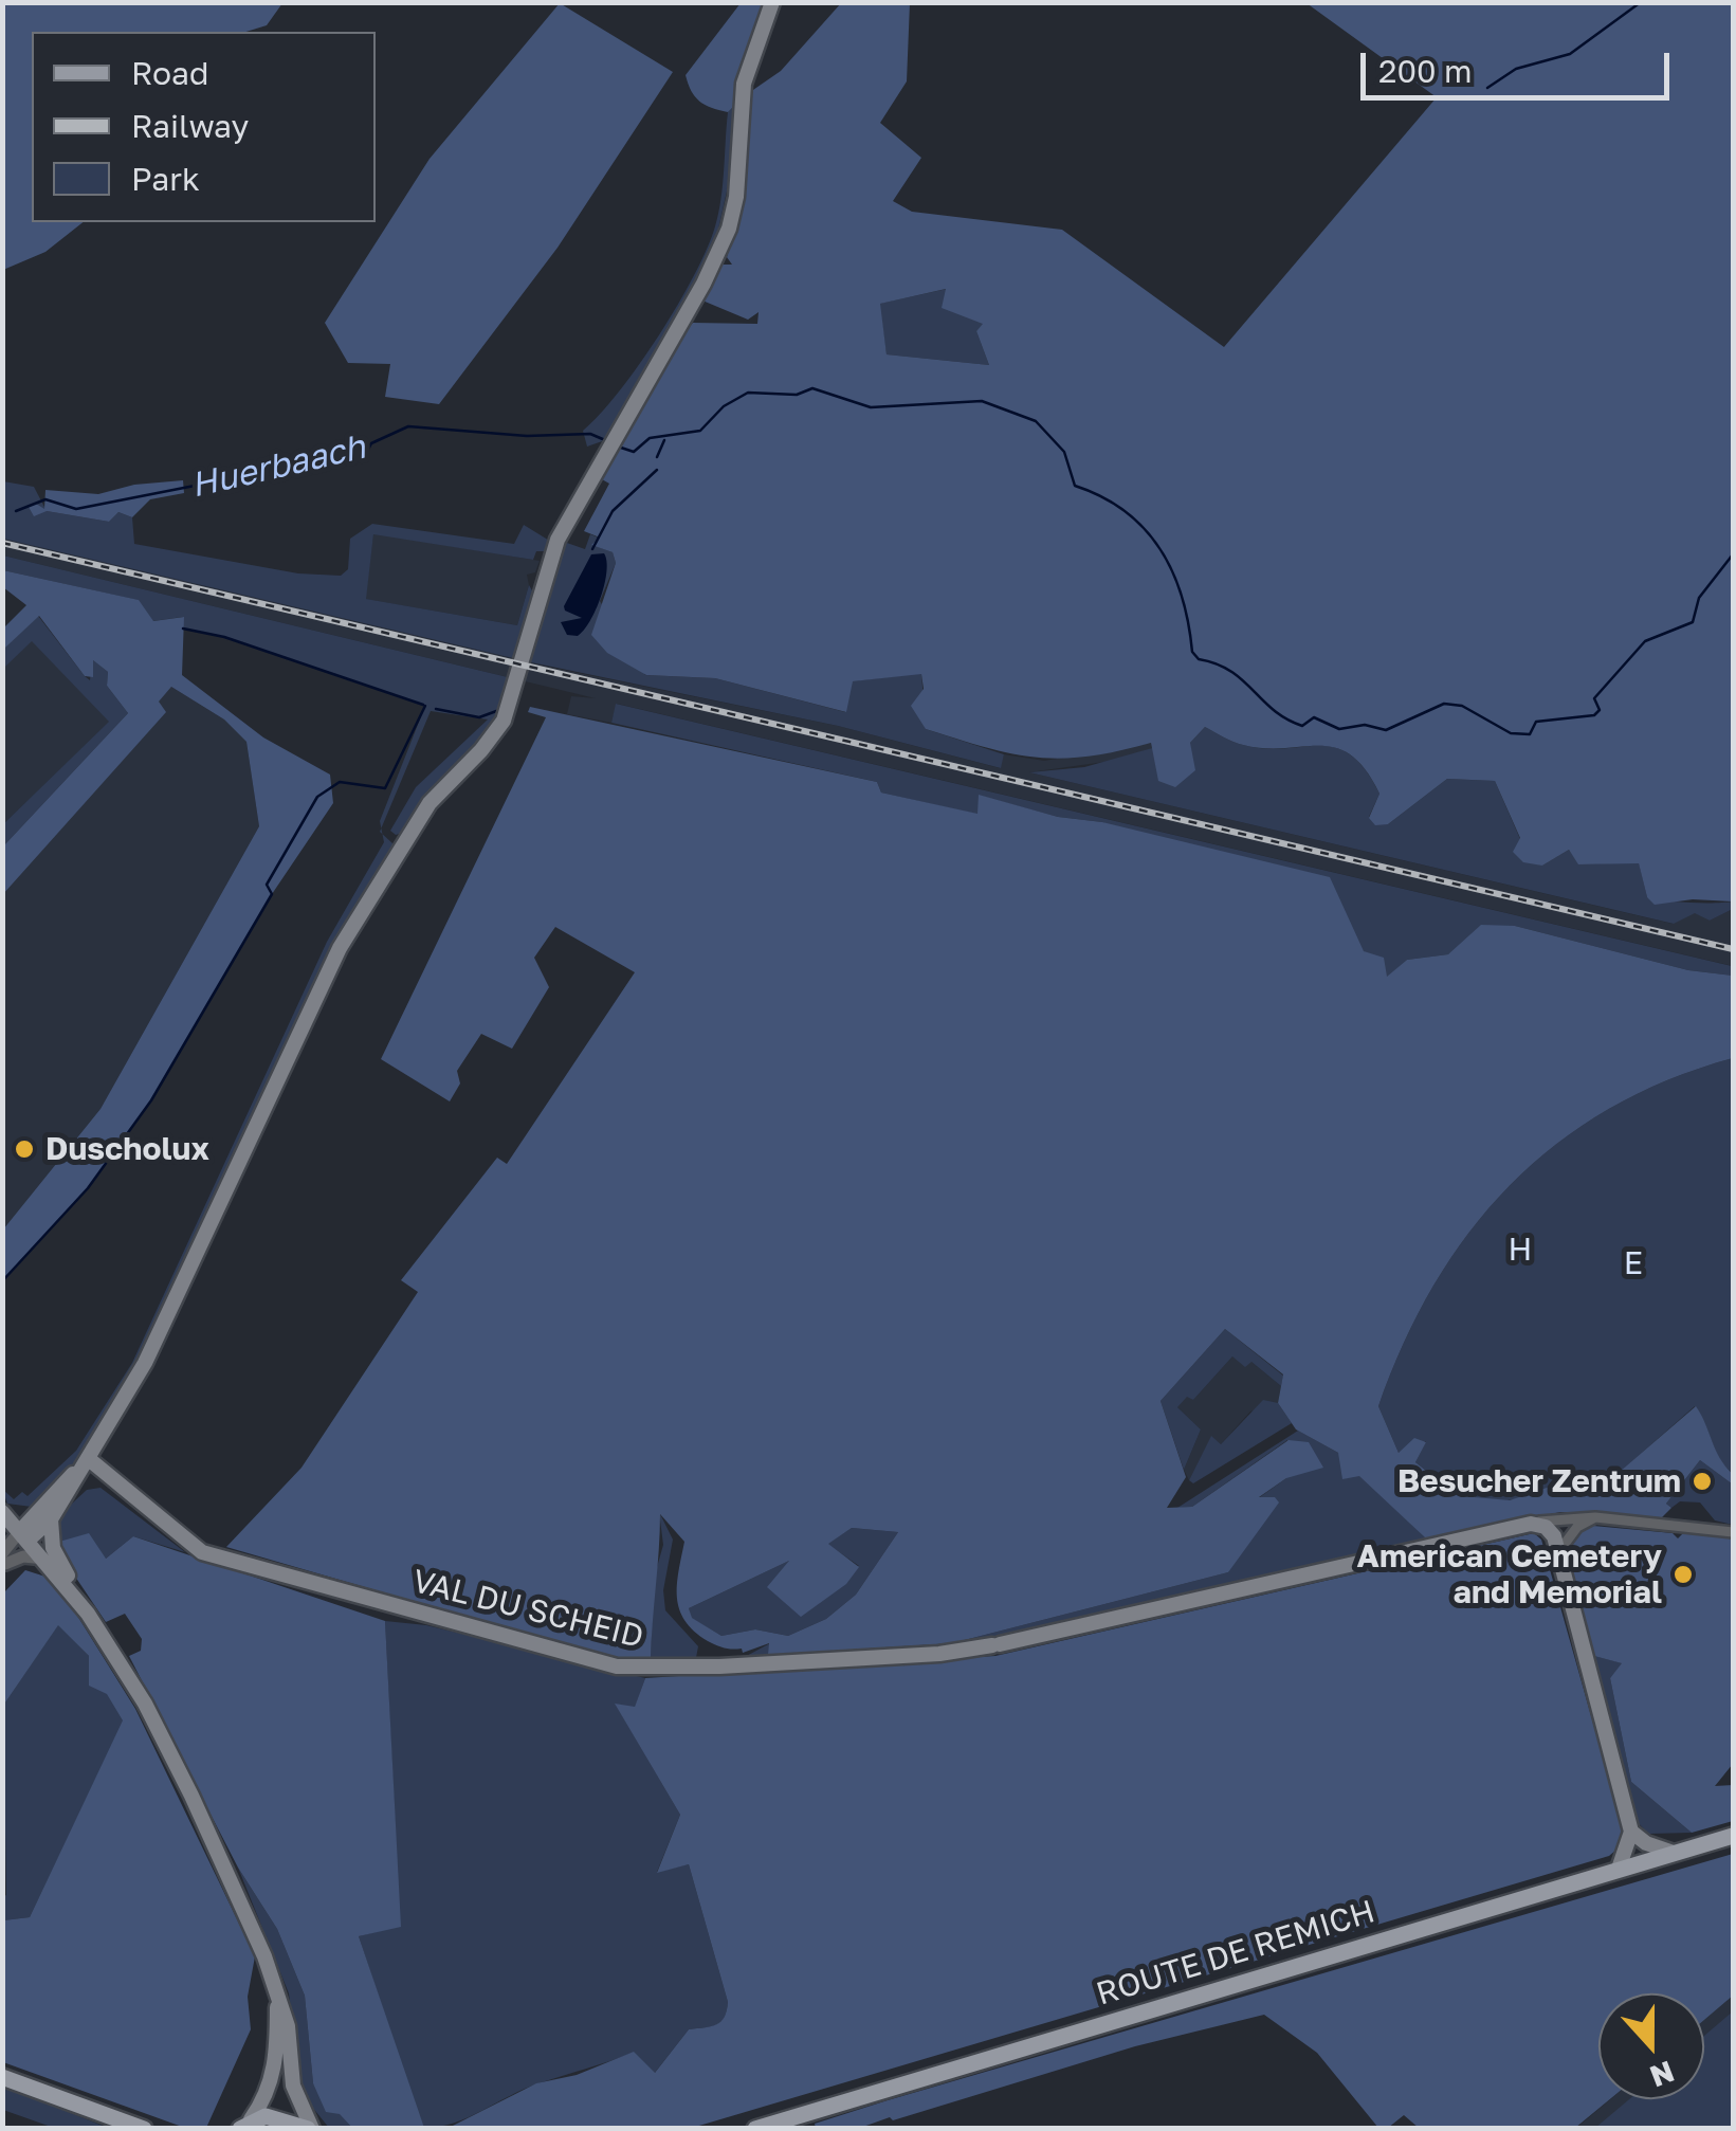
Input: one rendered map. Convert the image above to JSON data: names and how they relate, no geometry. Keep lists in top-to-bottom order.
{
  "streets": {
    "main road": ["VAL DU SCHEID", "ROUTE DE REMICH"]
  },
  "water": ["Huerbaach"],
  "parks": ["H", "E"],
  "places": ["Duscholux", "Besucher Zentrum", "American Cemetery and Memorial"],
  "legend": ["Road", "Railway", "Park"],
  "scale_bar": "200 m",
  "north": "bottom"
}
